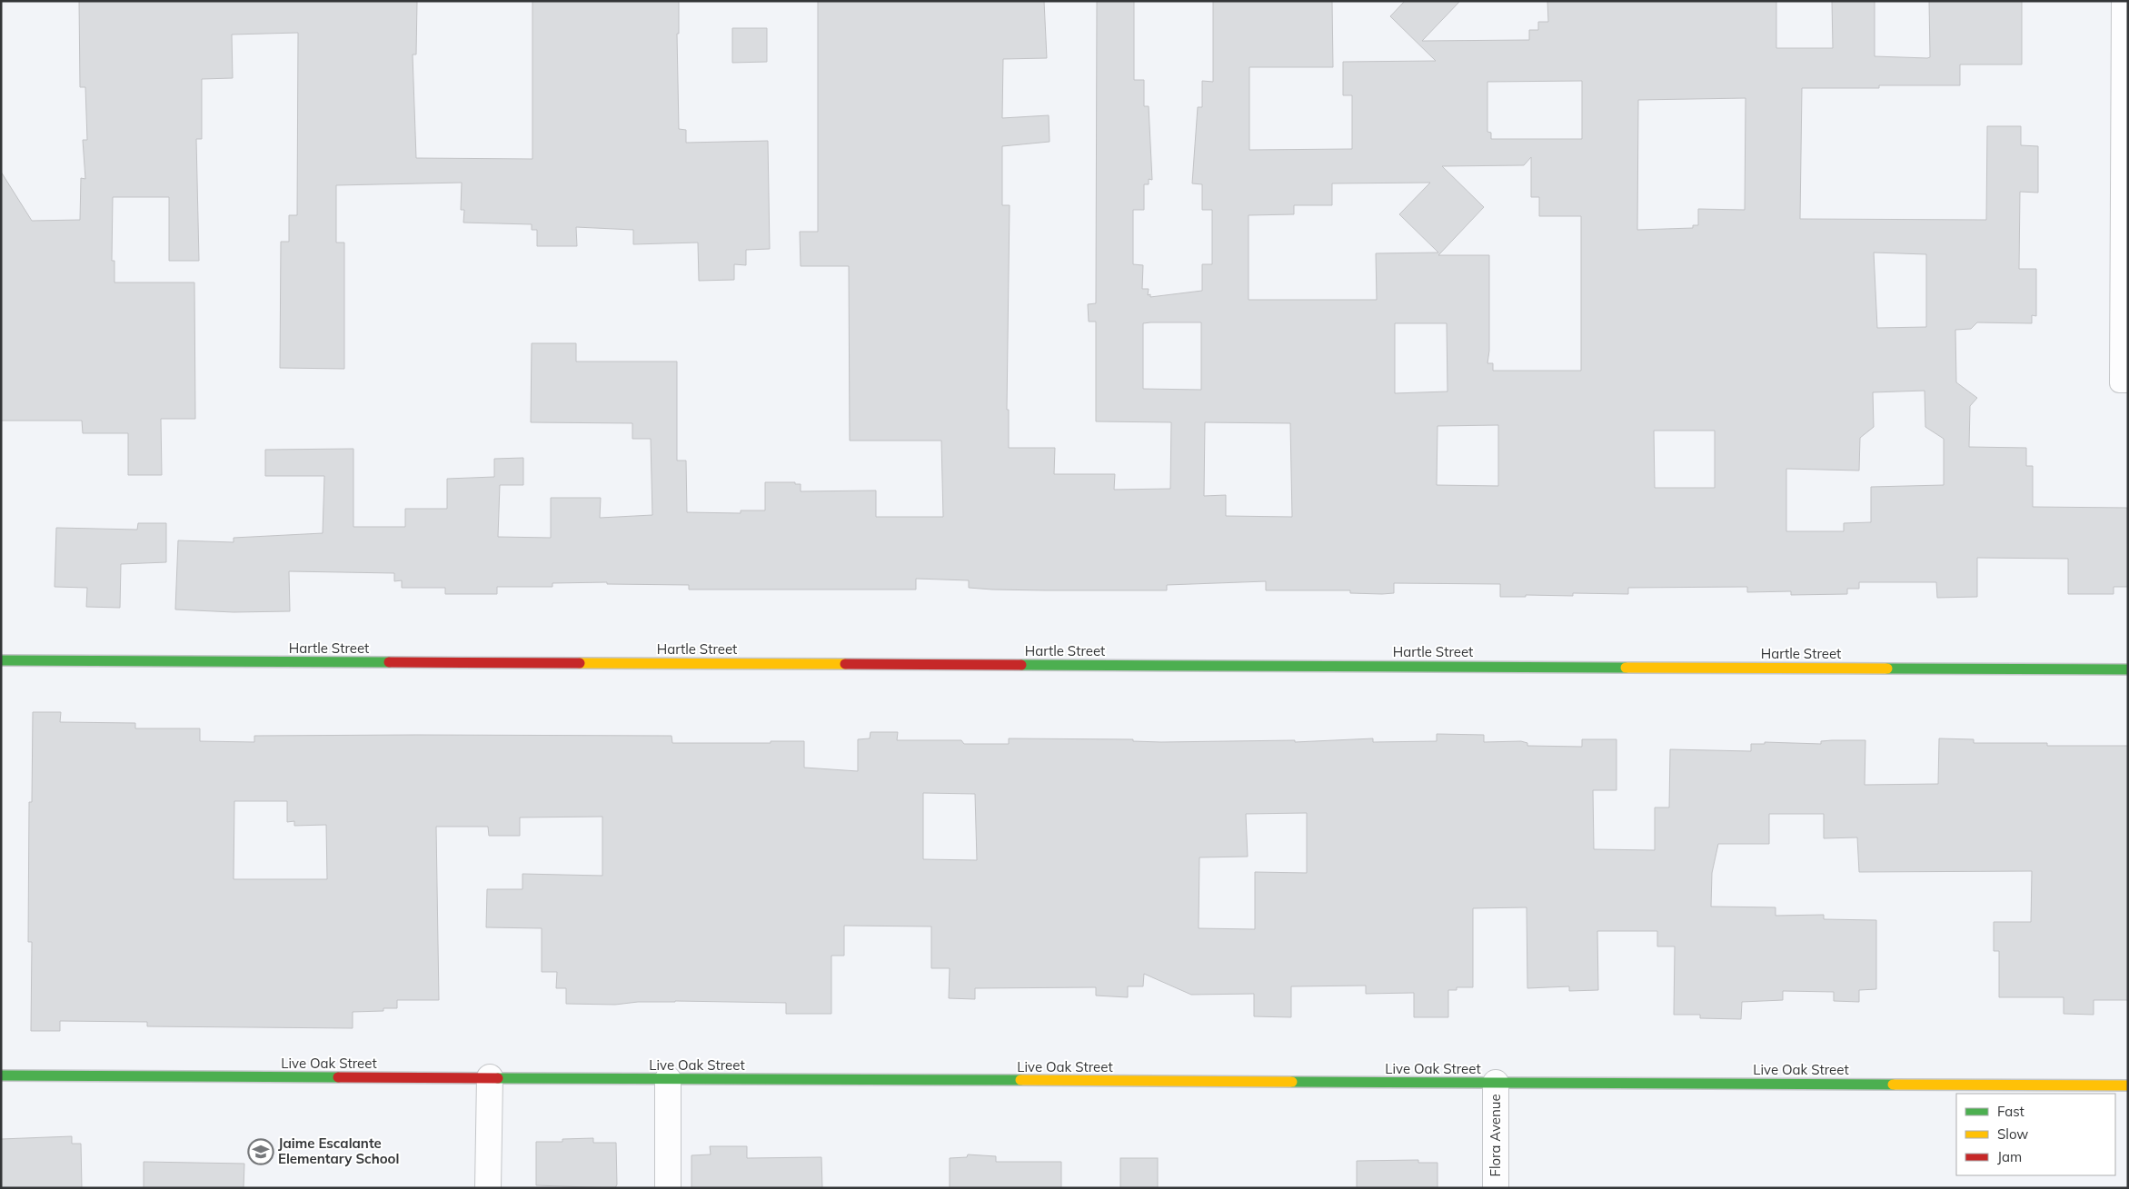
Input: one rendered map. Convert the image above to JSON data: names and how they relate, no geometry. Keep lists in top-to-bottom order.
{
  "streets": {
    "street": ["Hartle Street", "Live Oak Street", "Flora Avenue"]
  },
  "crossings": [
    ["Live Oak Street", "Flora Avenue"]
  ],
  "places": {
    "school or university": ["Jaime Escalante Elementary School"]
  },
  "legend": ["Fast", "Slow", "Jam"]
}
